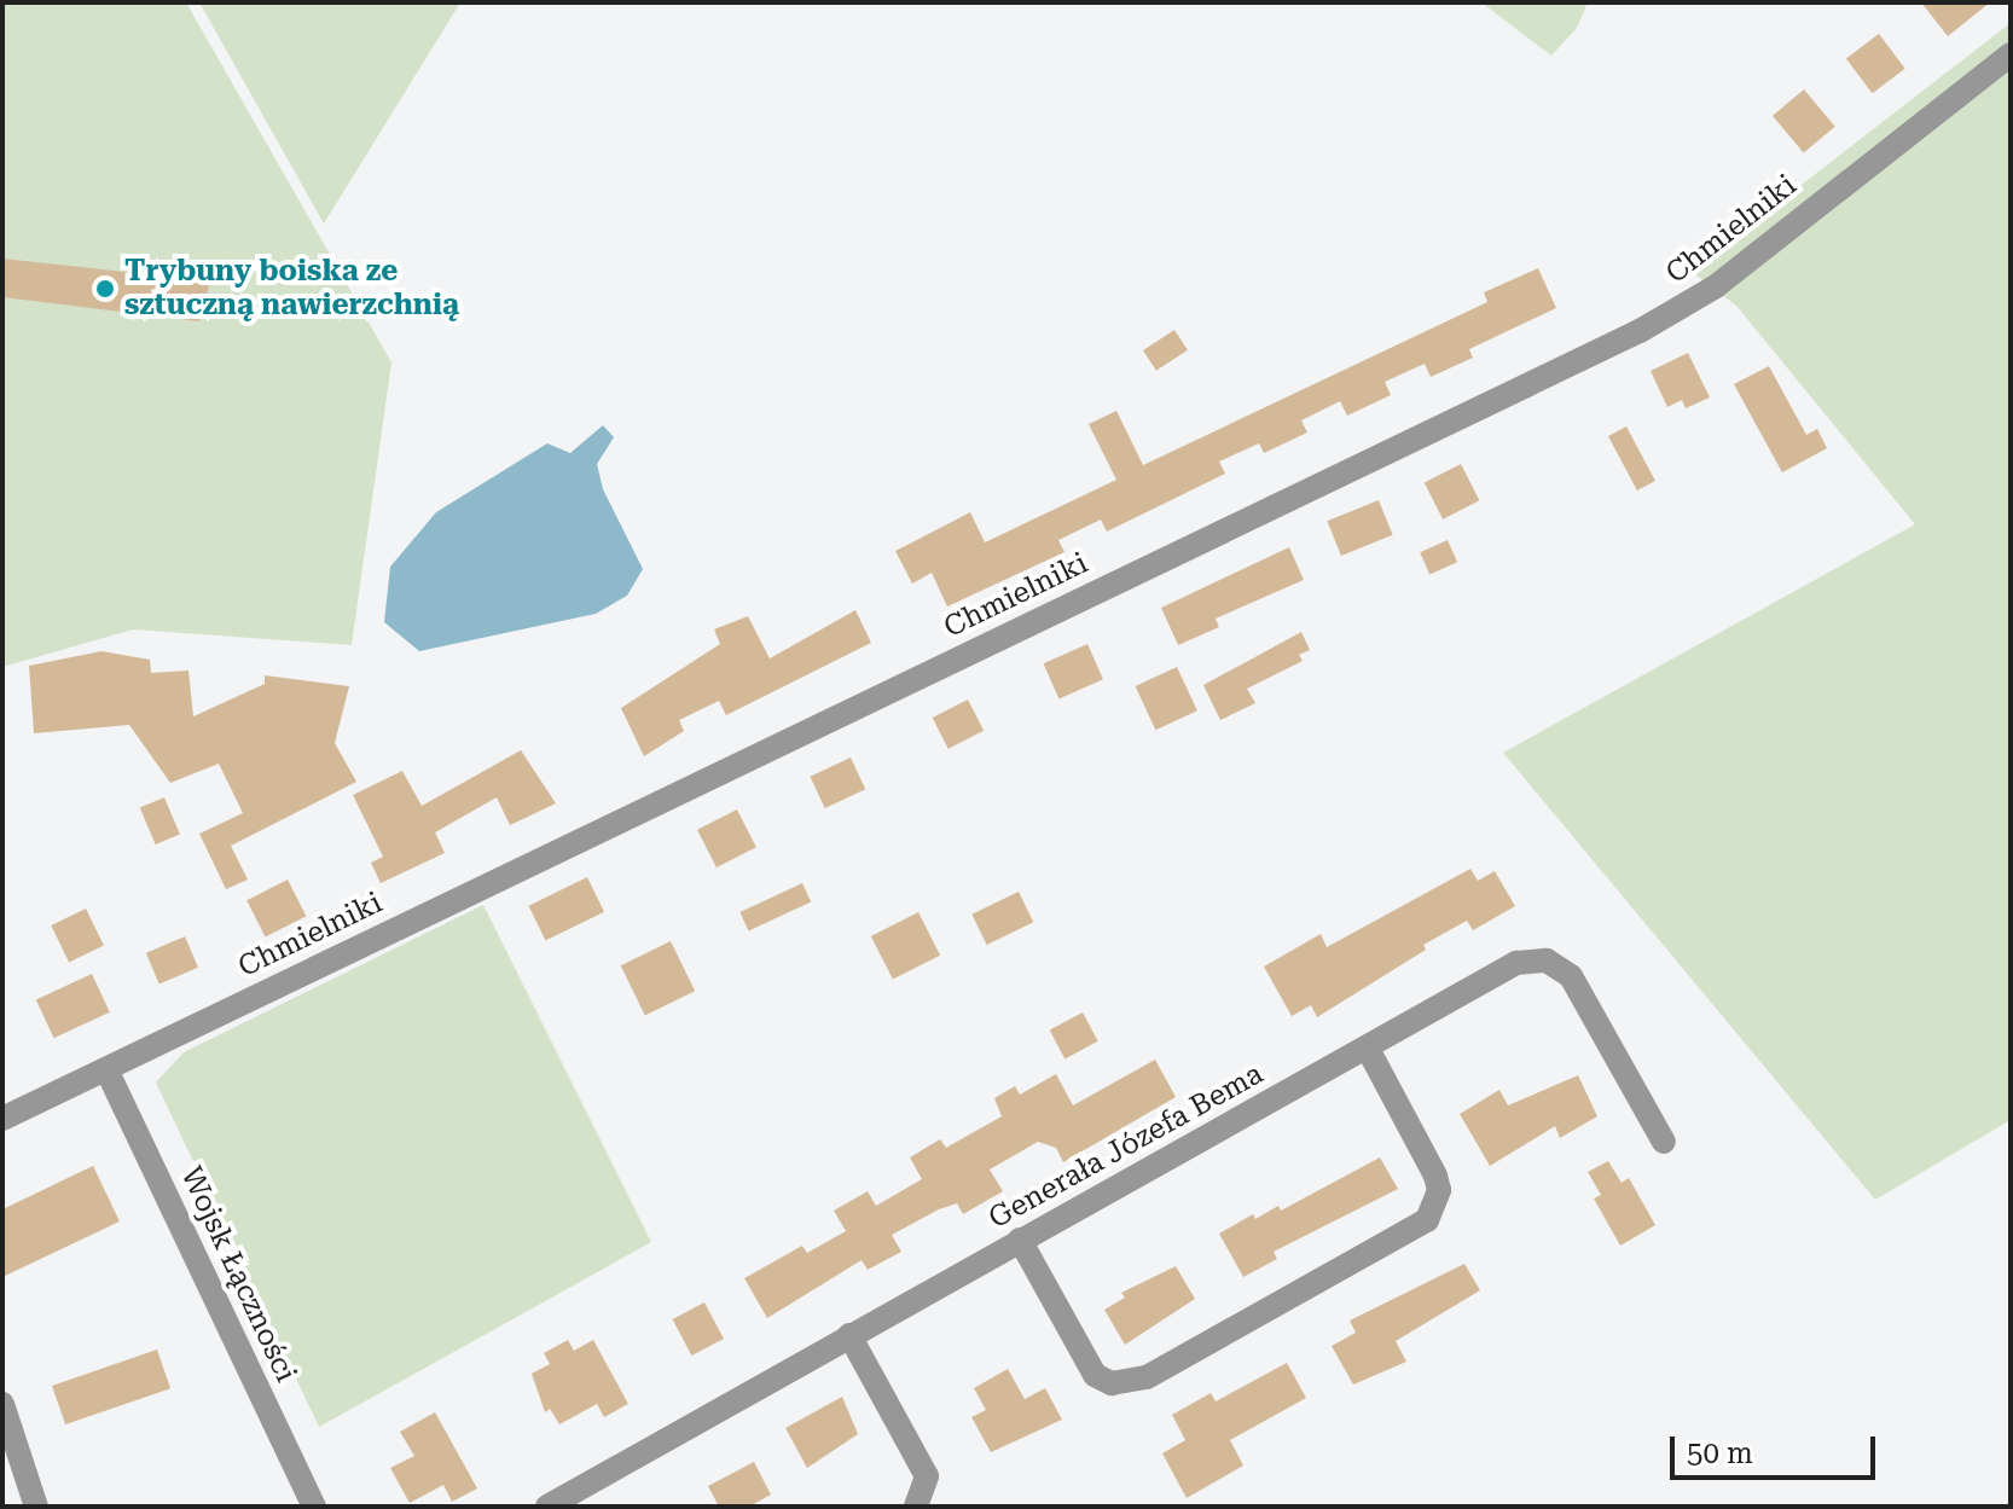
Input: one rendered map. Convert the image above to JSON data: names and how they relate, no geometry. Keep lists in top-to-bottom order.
{
  "streets": {
    "street": ["Chmielniki", "Generała Józefa Bema", "Wojsk Łączności"]
  },
  "crossings": [
    ["Chmielniki", "Wojsk Łączności"]
  ],
  "places": ["Trybuny boiska ze sztuczną nawierzchnią"],
  "scale_bar": "50 m"
}
